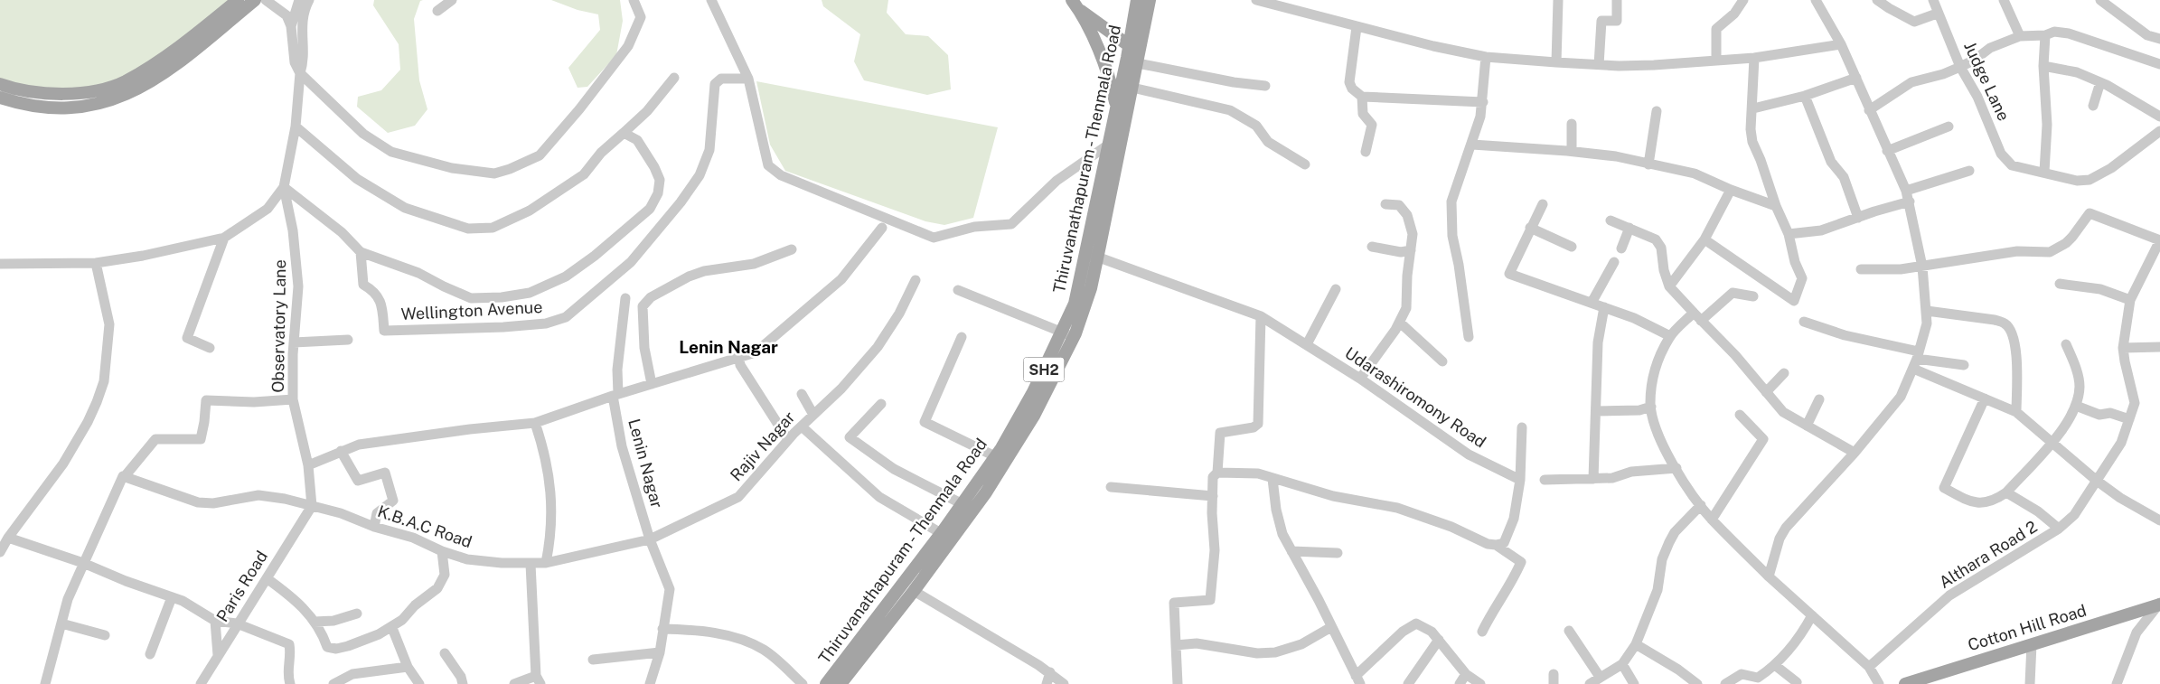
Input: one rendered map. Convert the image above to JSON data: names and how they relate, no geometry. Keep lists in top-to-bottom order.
{
  "streets": {
    "main road": ["Thiruvanathapuram - Thenmala Road", "SH2", "Cotton Hill Road"],
    "street": [
      "Judge Lane",
      "Wellington Avenue",
      "Observatory Lane",
      "Udarashiromony Road",
      "Rajiv Nagar",
      "Lenin Nagar",
      "K.B.A.C Road",
      "Althara Road 2",
      "Paris Road"
    ]
  },
  "crossings": [
    ["Thiruvanathapuram - Thenmala Road", "Udarashiromony Road"],
    ["Observatory Lane", "K.B.A.C Road"],
    ["Observatory Lane", "Paris Road"],
    ["Rajiv Nagar", "Lenin Nagar"],
    ["Rajiv Nagar", "K.B.A.C Road"],
    ["K.B.A.C Road", "Paris Road"]
  ],
  "districts": ["Lenin Nagar"]
}
